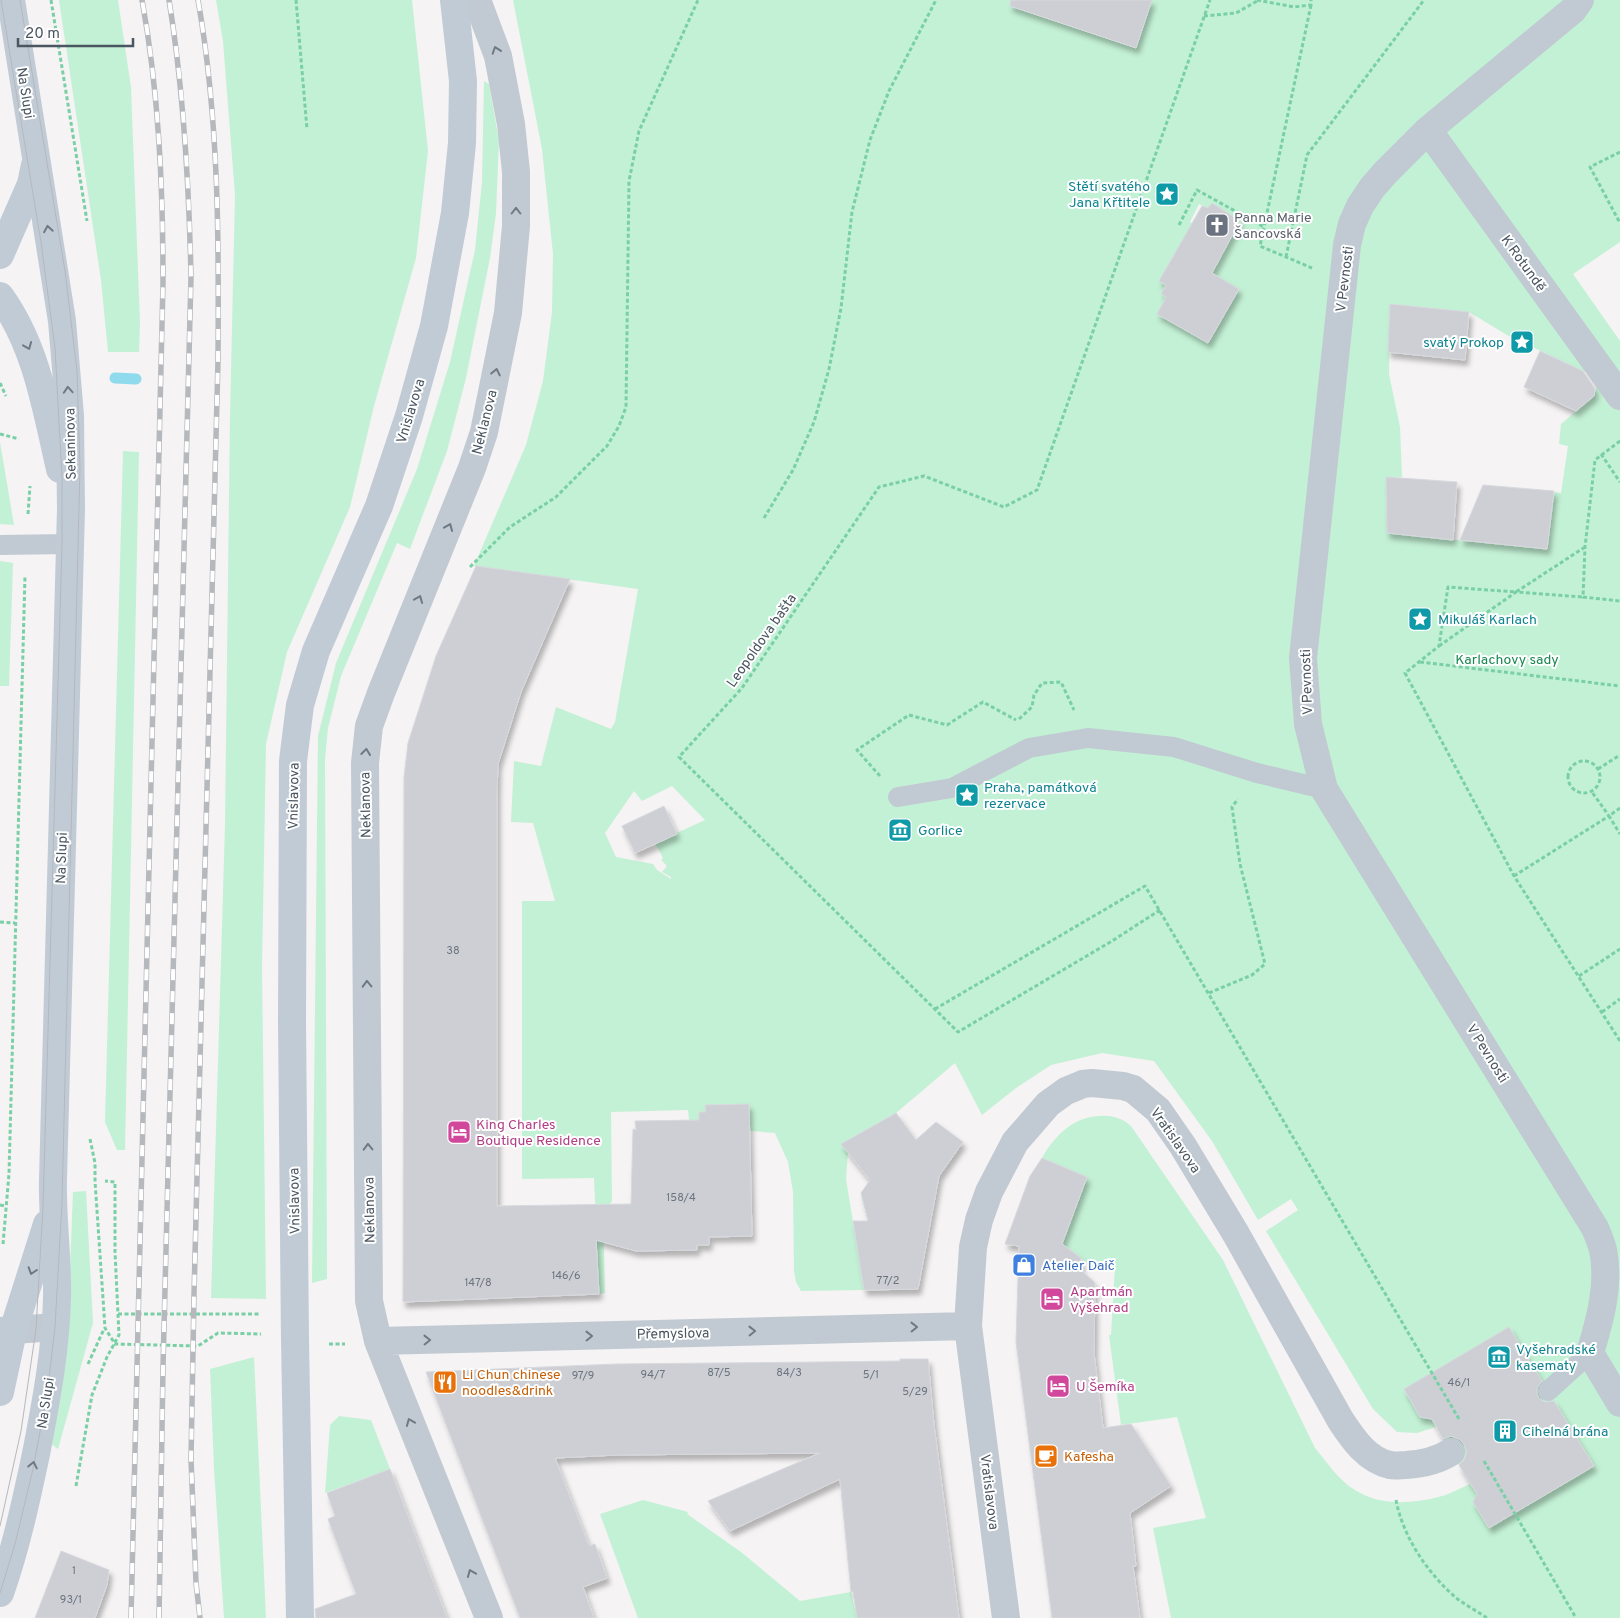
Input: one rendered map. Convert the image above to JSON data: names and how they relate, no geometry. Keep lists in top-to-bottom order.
{
  "streets": {
    "main road": ["Na Slupi", "Vnislavova", "Sekaninova"],
    "street": [
      "K Rotundě",
      "V Pevnosti",
      "Neklanova",
      "Vratislavova",
      "Přemyslova"
    ],
    "path": ["Leopoldova bašta"]
  },
  "crossings": [
    ["Na Slupi", "Sekaninova"],
    ["K Rotundě", "V Pevnosti"],
    ["Neklanova", "Přemyslova"],
    ["Vratislavova", "Přemyslova"]
  ],
  "one_way": ["Neklanova", "Přemyslova"],
  "parks": ["Karlachovy sady"],
  "places": {
    "place": [
      "Stětí svatého Jana Křtitele",
      "svatý Prokop",
      "Mikuláš Karlach",
      "Praha, památková rezervace"
    ],
    "church": ["Panna Marie Šancovská"],
    "museum": ["Gorlice", "Vyšehradské kasematy"],
    "hotel": ["King Charles Boutique Residence", "Apartmán Vyšehrad", "U Šemíka"],
    "shop": ["Atelier Daič"],
    "restaurant": ["Li Chun chinese noodles&drink"],
    "building": ["Cihelná brána"],
    "cafe": ["Kafesha"]
  },
  "house_numbers": [
    "38",
    "158/4",
    "146/6",
    "77/2",
    "147/8",
    "87/5",
    "84/3",
    "94/7",
    "5/1",
    "97/9",
    "46/1",
    "5/29",
    "1",
    "93/1"
  ],
  "scale_bar": "20 m"
}
